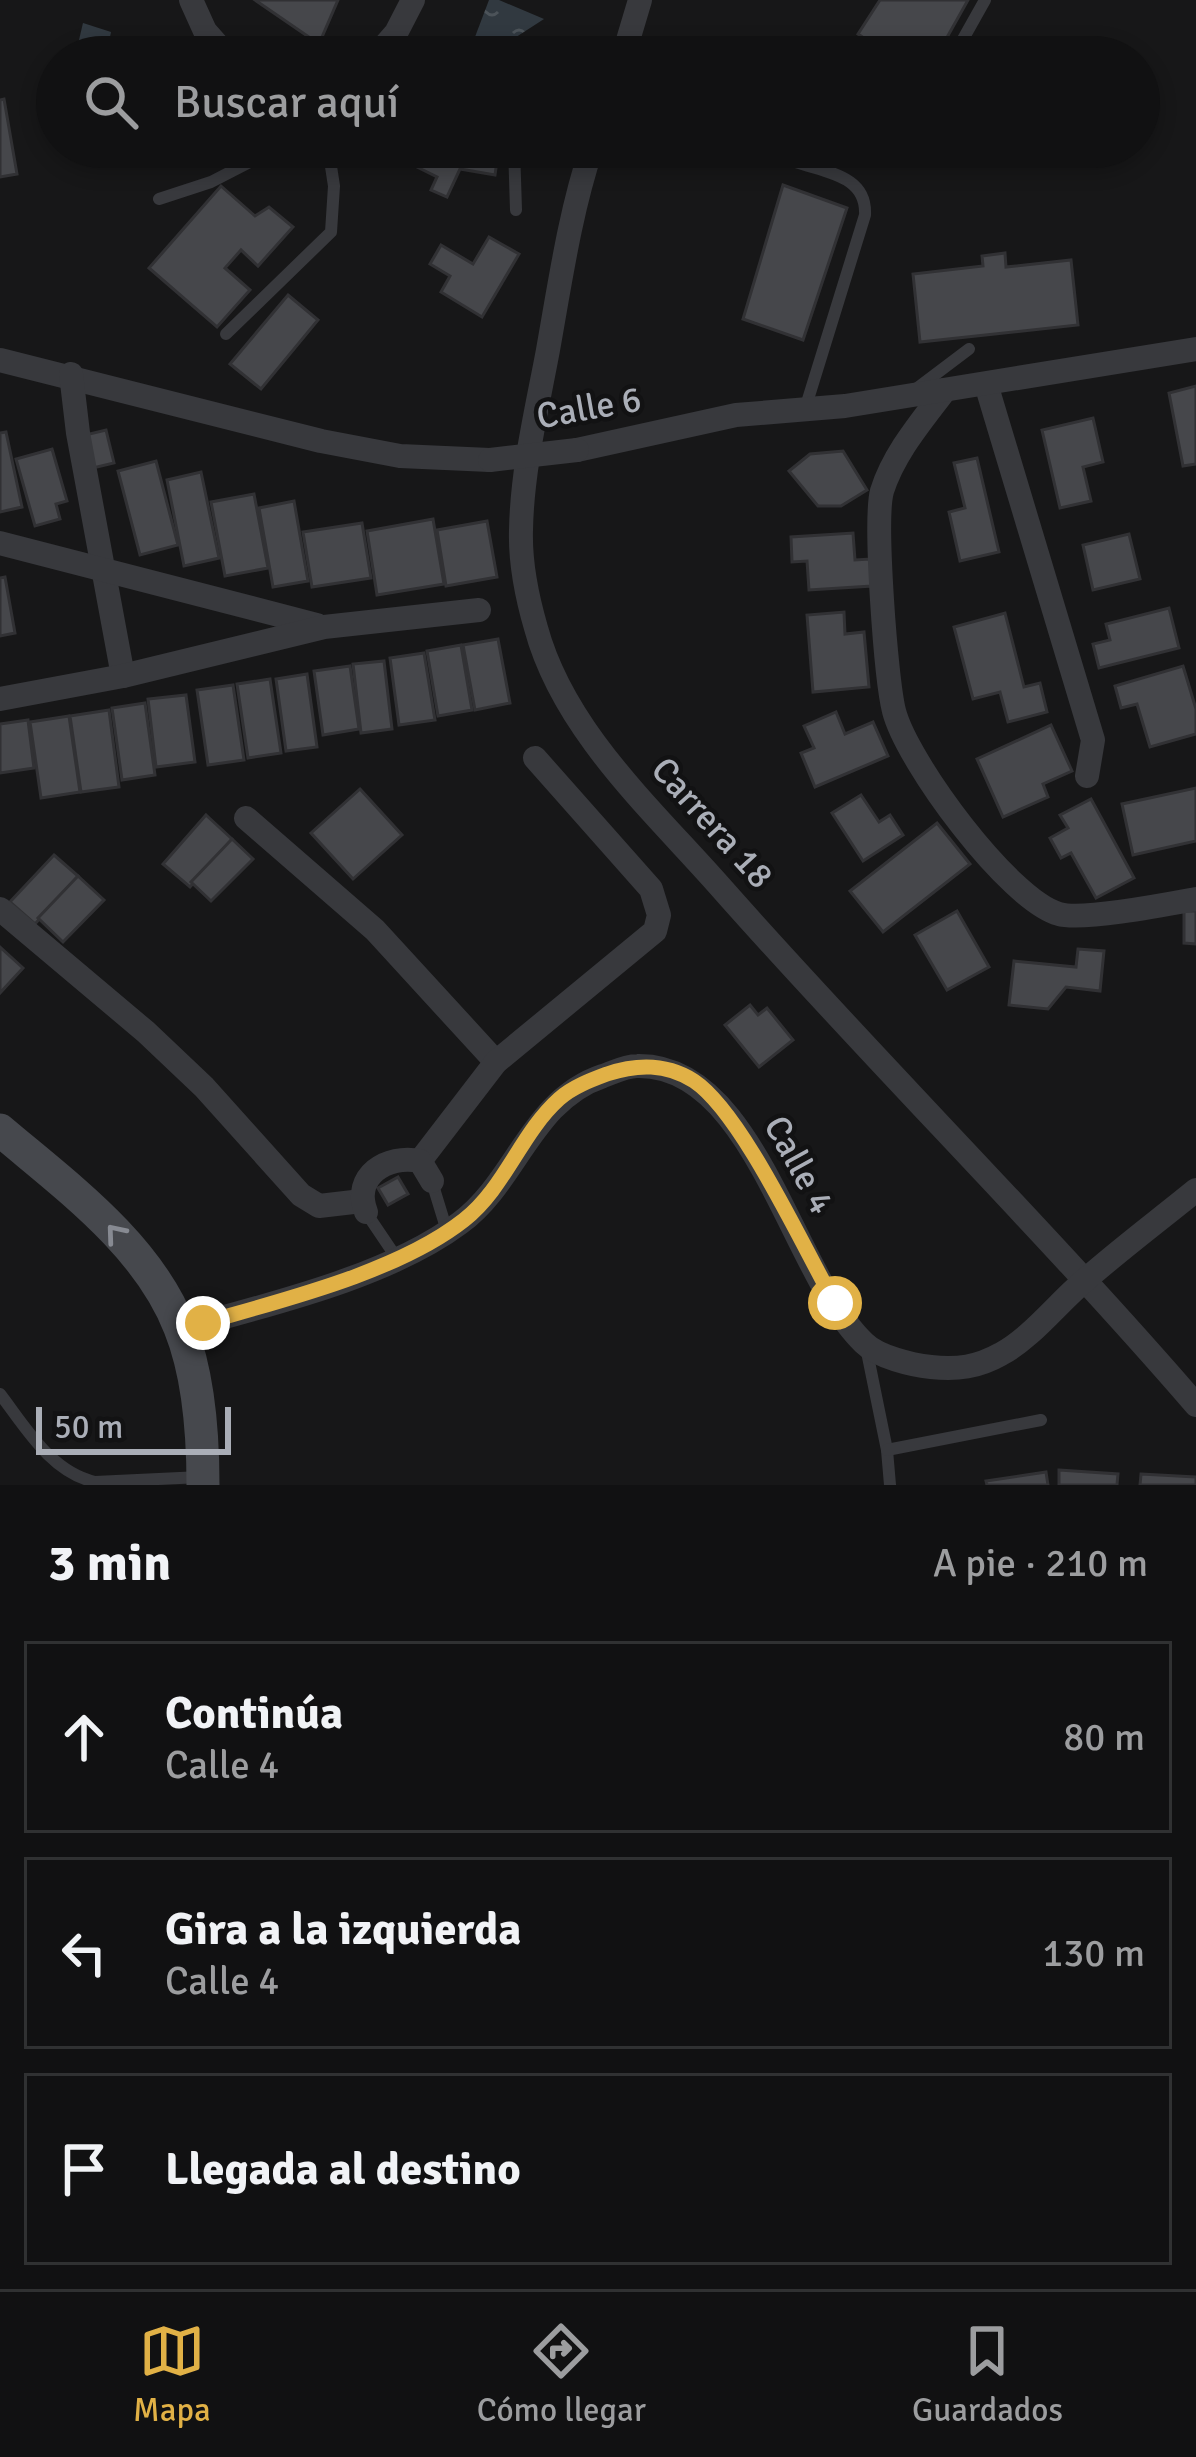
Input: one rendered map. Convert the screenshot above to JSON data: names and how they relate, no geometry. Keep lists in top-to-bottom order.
{
  "streets": {
    "street": ["Calle 6", "Carrera 18", "Calle 4"]
  },
  "scale_bar": "50 m",
  "page": {
    "search": "Buscar aquí",
    "scale": "50 m",
    "heading": ["3 min", "A pie · 210 m"],
    "list": [
      ["Continúa", "Calle 4", "80 m"],
      ["Gira a la izquierda", "Calle 4", "130 m"],
      "Llegada al destino"
    ],
    "nav": ["Mapa", "Cómo llegar", "Guardados"]
  }
}
